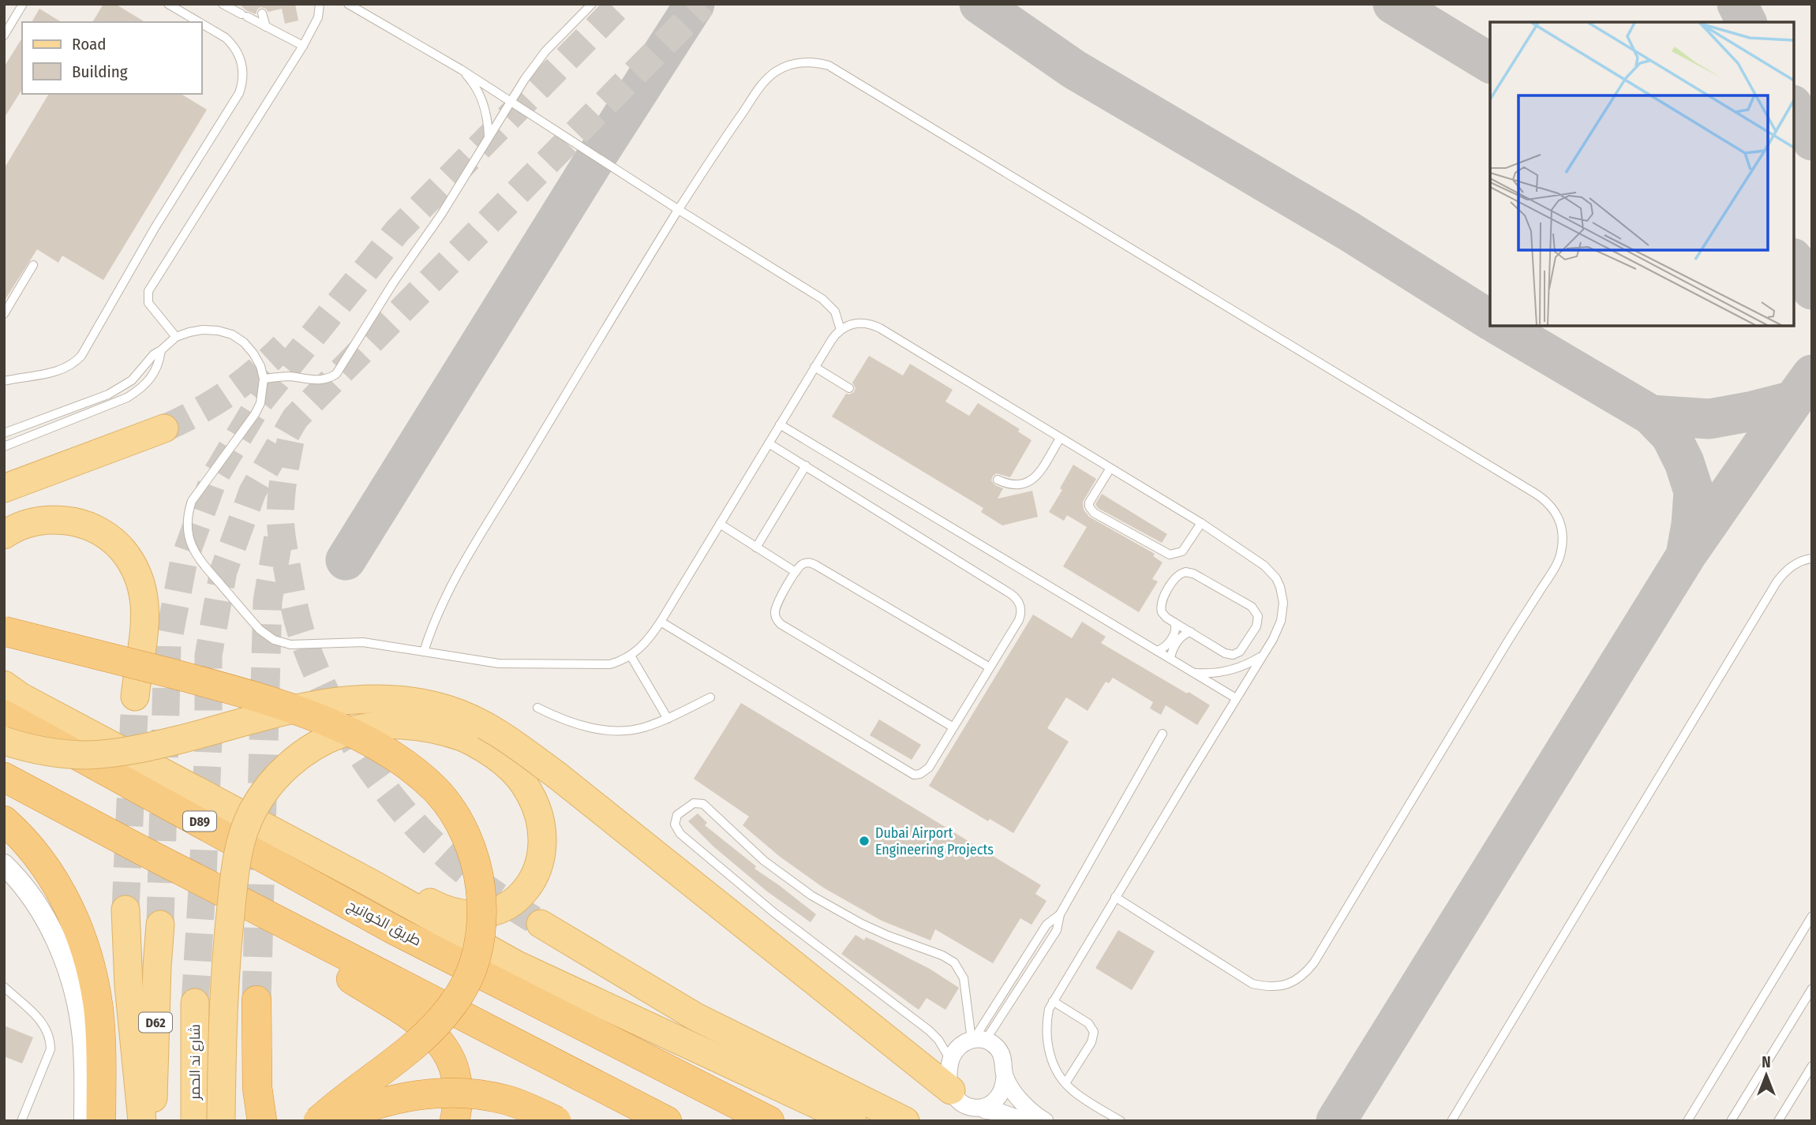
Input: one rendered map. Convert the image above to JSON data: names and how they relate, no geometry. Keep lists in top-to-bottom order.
{
  "streets": {
    "highway": ["D89", "طريق الخوانيج"],
    "main road": ["D62", "شارع ند الحمر"]
  },
  "places": ["Dubai Airport Engineering Projects"],
  "legend": ["Road", "Building"],
  "north": "top"
}
